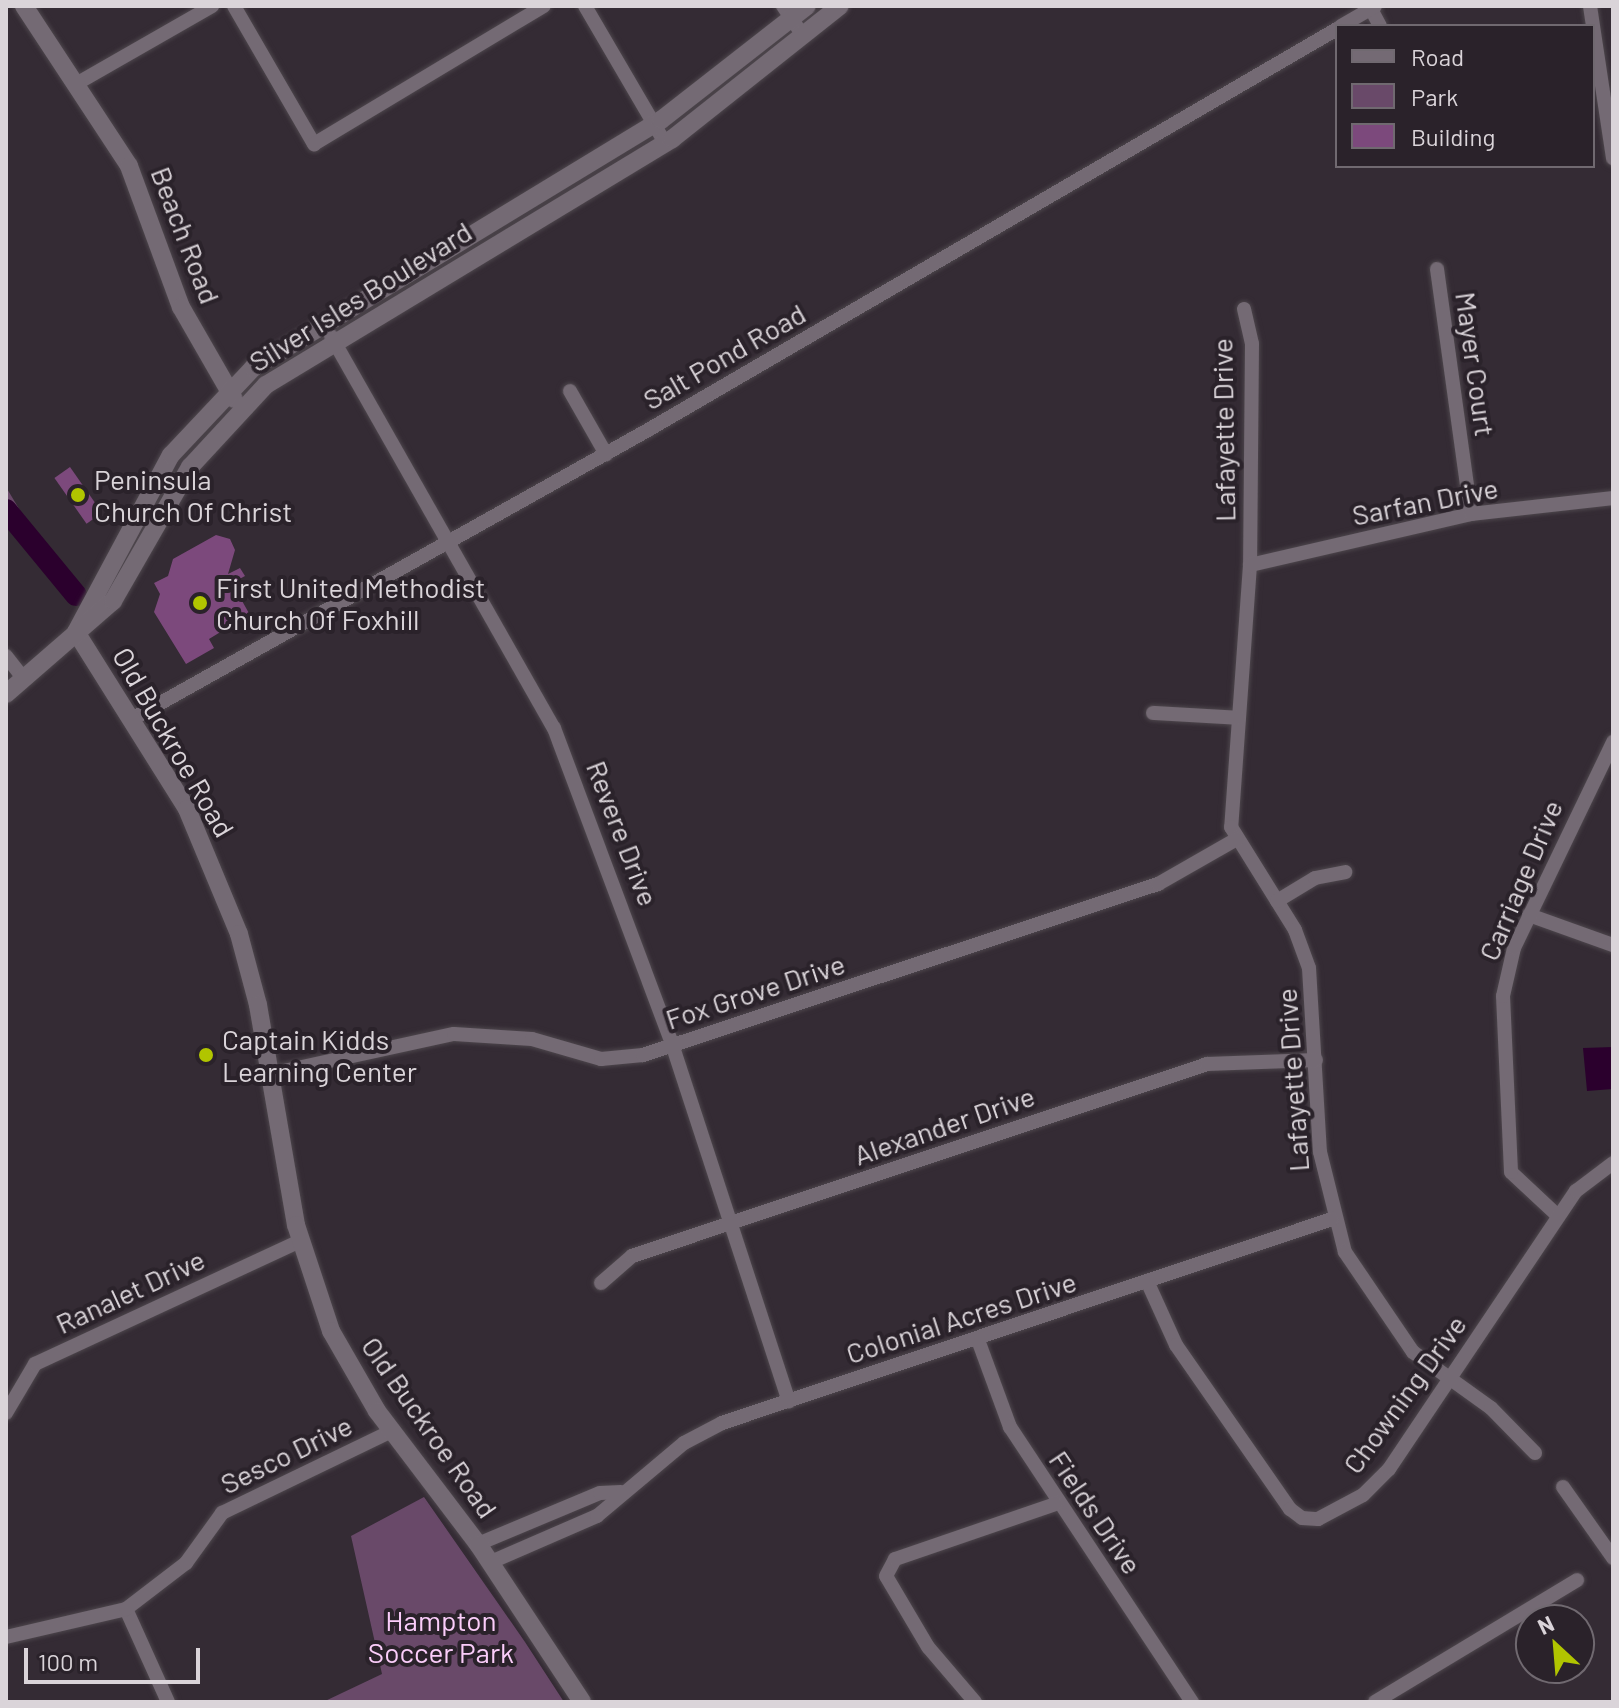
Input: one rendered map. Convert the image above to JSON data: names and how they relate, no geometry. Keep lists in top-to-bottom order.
{
  "streets": {
    "street": [
      "Beach Road",
      "Silver Isles Boulevard",
      "Salt Pond Road",
      "Mayer Court",
      "Lafayette Drive",
      "Sarfan Drive",
      "Old Buckroe Road",
      "Revere Drive",
      "Carriage Drive",
      "Fox Grove Drive",
      "Alexander Drive",
      "Ranalet Drive",
      "Colonial Acres Drive",
      "Chowning Drive",
      "Sesco Drive",
      "Fields Drive"
    ]
  },
  "crossings": [
    ["Beach Road", "Silver Isles Boulevard"],
    ["Silver Isles Boulevard", "Old Buckroe Road"],
    ["Silver Isles Boulevard", "Revere Drive"],
    ["Salt Pond Road", "Old Buckroe Road"],
    ["Salt Pond Road", "Revere Drive"],
    ["Mayer Court", "Sarfan Drive"],
    ["Lafayette Drive", "Sarfan Drive"],
    ["Lafayette Drive", "Fox Grove Drive"],
    ["Lafayette Drive", "Alexander Drive"],
    ["Lafayette Drive", "Colonial Acres Drive"],
    ["Lafayette Drive", "Chowning Drive"],
    ["Old Buckroe Road", "Fox Grove Drive"],
    ["Old Buckroe Road", "Ranalet Drive"],
    ["Old Buckroe Road", "Colonial Acres Drive"],
    ["Old Buckroe Road", "Sesco Drive"],
    ["Revere Drive", "Fox Grove Drive"],
    ["Revere Drive", "Alexander Drive"],
    ["Revere Drive", "Colonial Acres Drive"],
    ["Carriage Drive", "Chowning Drive"],
    ["Colonial Acres Drive", "Chowning Drive"],
    ["Colonial Acres Drive", "Fields Drive"]
  ],
  "parks": ["Hampton Soccer Park"],
  "places": ["Peninsula Church Of Christ", "First United Methodist Church Of Foxhill", "Captain Kidds Learning Center"],
  "legend": ["Road", "Park", "Building"],
  "scale_bar": "100 m",
  "north": "top left"
}
